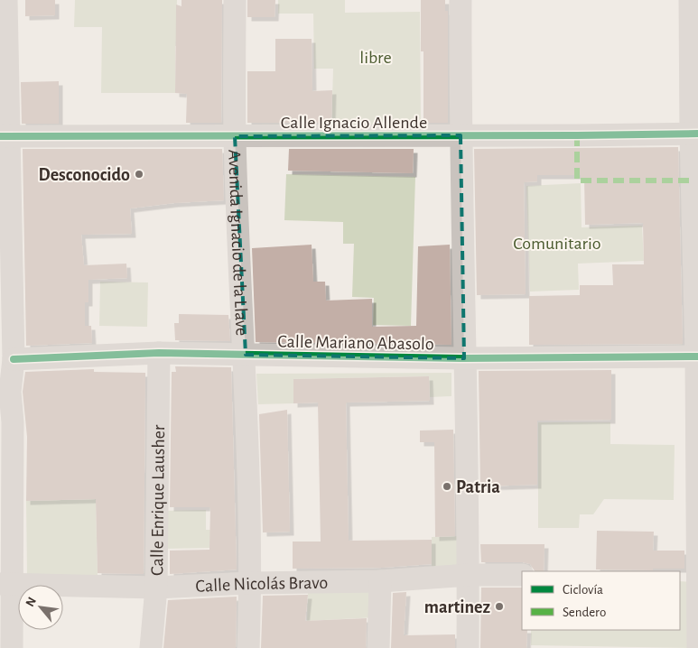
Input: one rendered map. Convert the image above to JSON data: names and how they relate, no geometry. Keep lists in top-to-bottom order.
{
  "streets": {
    "street": [
      "Calle Ignacio Allende",
      "Avenida Ignacio de la Llave",
      "Calle Mariano Abasolo",
      "Calle Enrique Lausher",
      "Calle Nicolás Bravo"
    ]
  },
  "crossings": [
    ["Calle Ignacio Allende", "Avenida Ignacio de la Llave"],
    ["Avenida Ignacio de la Llave", "Calle Mariano Abasolo"],
    ["Avenida Ignacio de la Llave", "Calle Nicolás Bravo"],
    ["Calle Mariano Abasolo", "Calle Enrique Lausher"],
    ["Calle Enrique Lausher", "Calle Nicolás Bravo"]
  ],
  "parks": ["libre", "Comunitario"],
  "places": ["Desconocido", "Patria", "martinez"],
  "legend": ["Ciclovía", "Sendero"],
  "north": "top left"
}
